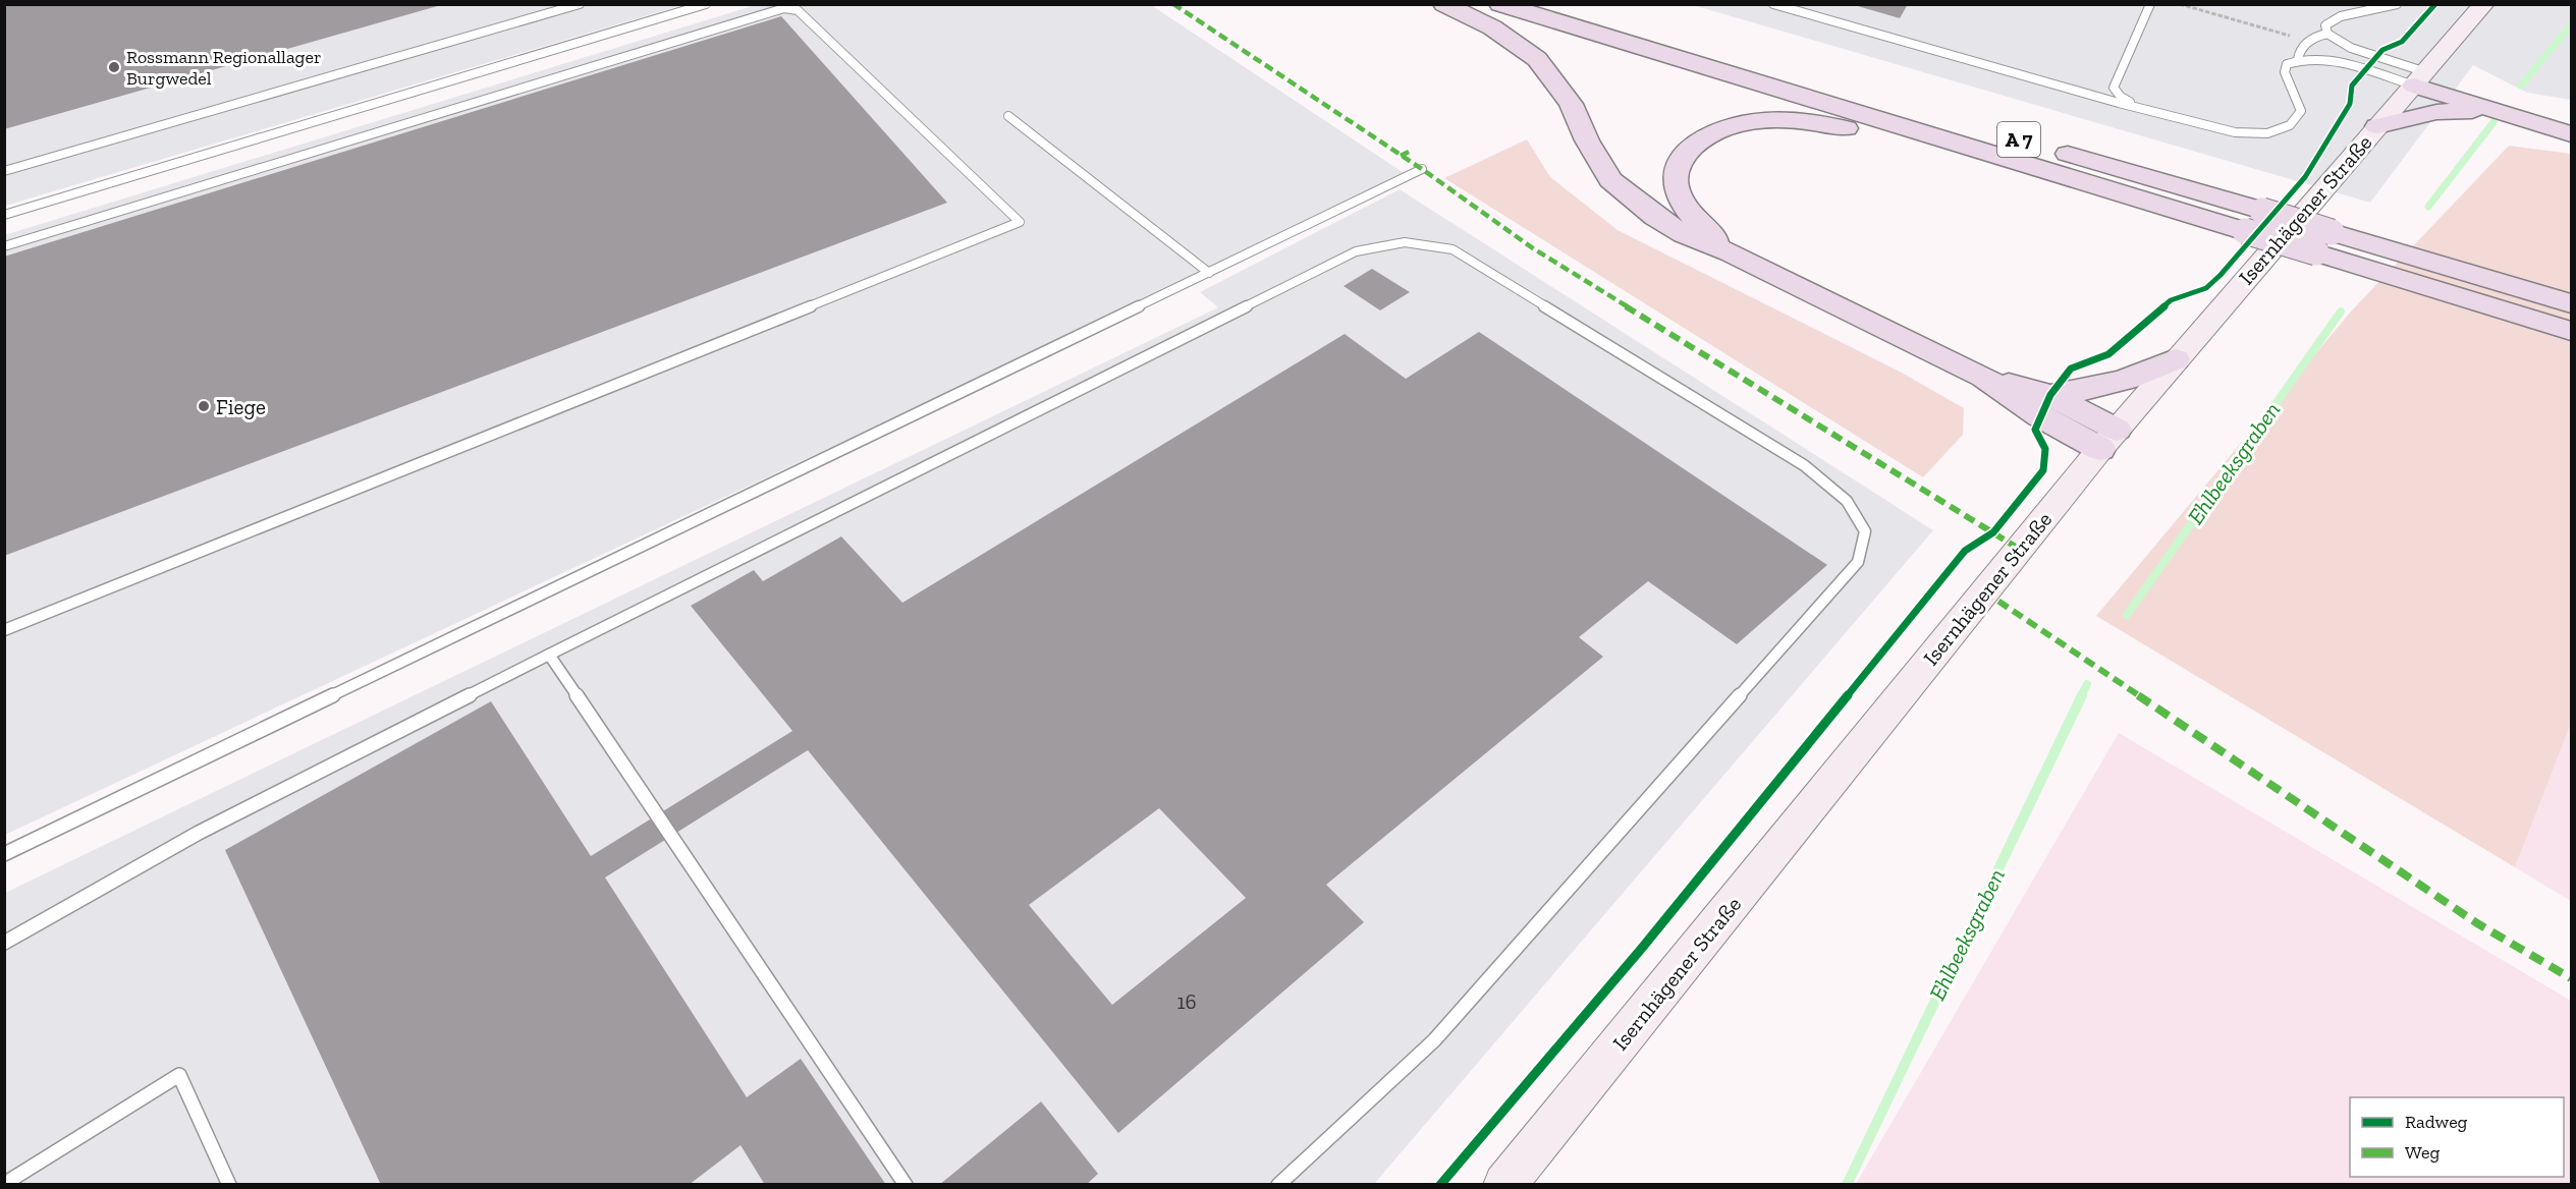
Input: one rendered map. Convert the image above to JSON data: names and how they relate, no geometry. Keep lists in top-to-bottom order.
{
  "streets": {
    "highway": ["A 7"],
    "main road": ["Isernhägener Straße"]
  },
  "water": ["Ehlbeeksgraben"],
  "places": ["Rossmann Regionallager Burgwedel", "Fiege"],
  "house_numbers": ["16"],
  "legend": ["Radweg", "Weg"]
}
